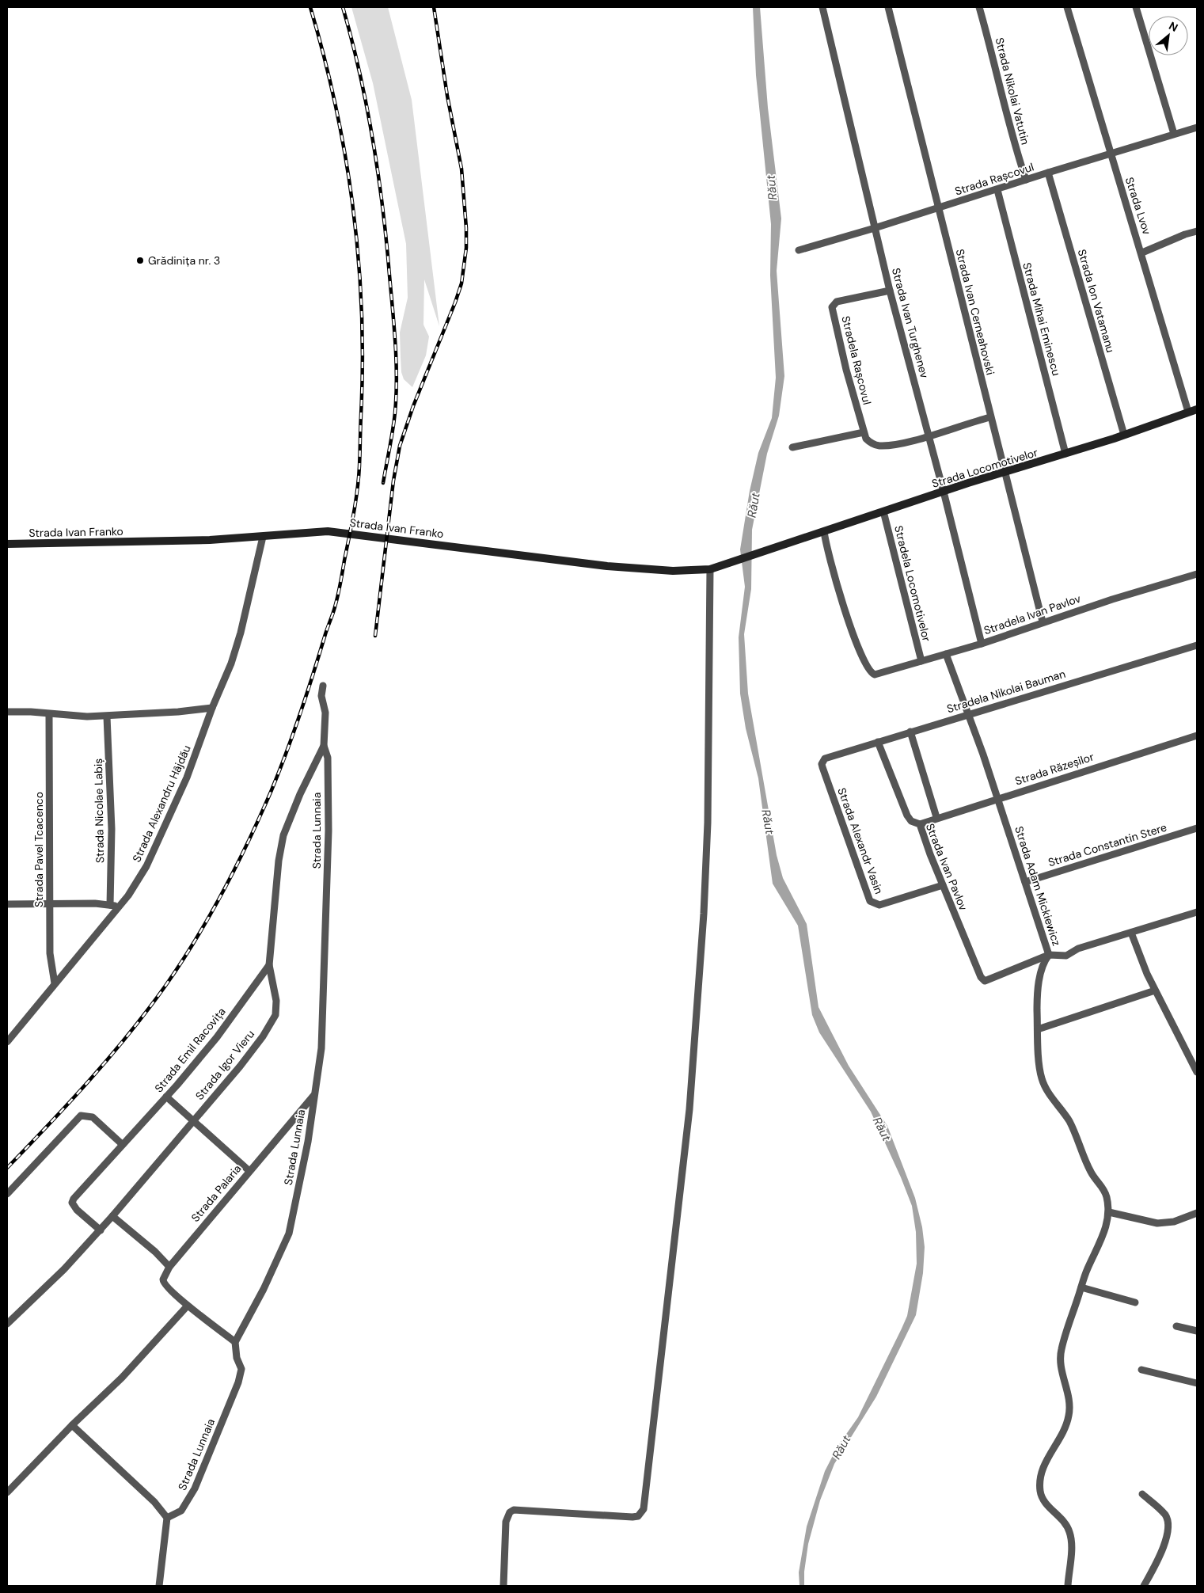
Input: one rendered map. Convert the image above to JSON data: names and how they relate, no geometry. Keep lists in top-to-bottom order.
{
  "streets": {
    "main road": ["Strada Locomotivelor", "Strada Ivan Franko"],
    "street": [
      "Strada Nikolai Vatutin",
      "Strada Rașcovul",
      "Strada Lvov",
      "Strada Ion Vatamanu",
      "Strada Ivan Cerneahovski",
      "Strada Mihai Eminescu",
      "Strada Ivan Turghenev",
      "Stradela Rașcovul",
      "Stradela Locomotivelor",
      "Stradela Ivan Pavlov",
      "Stradela Nikolai Bauman",
      "Strada Răzeșilor",
      "Strada Alexandru Hâjdău",
      "Strada Nicolae Labiș",
      "Strada Lunnaia",
      "Strada Alexandr Vasin",
      "Strada Constantin Stere",
      "Strada Pavel Tcacenco",
      "Strada Ivan Pavlov",
      "Strada Adam Mickiewicz",
      "Strada Emil Racovița",
      "Strada Igor Vieru",
      "Strada Palaria"
    ]
  },
  "crossings": [
    ["Strada Nikolai Vatutin", "Strada Rașcovul"],
    ["Strada Rașcovul", "Strada Lvov"],
    ["Strada Rașcovul", "Strada Ion Vatamanu"],
    ["Strada Rașcovul", "Strada Ivan Cerneahovski"],
    ["Strada Rașcovul", "Strada Mihai Eminescu"],
    ["Strada Rașcovul", "Strada Ivan Turghenev"],
    ["Strada Lvov", "Strada Locomotivelor"],
    ["Strada Ion Vatamanu", "Strada Locomotivelor"],
    ["Strada Ivan Cerneahovski", "Strada Locomotivelor"],
    ["Strada Ivan Cerneahovski", "Stradela Ivan Pavlov"],
    ["Strada Mihai Eminescu", "Strada Locomotivelor"],
    ["Strada Ivan Turghenev", "Stradela Rașcovul"],
    ["Strada Ivan Turghenev", "Strada Locomotivelor"],
    ["Strada Ivan Turghenev", "Stradela Ivan Pavlov"],
    ["Strada Locomotivelor", "Strada Ivan Franko"],
    ["Strada Locomotivelor", "Stradela Locomotivelor"],
    ["Strada Locomotivelor", "Stradela Ivan Pavlov"],
    ["Strada Ivan Franko", "Strada Alexandru Hâjdău"],
    ["Stradela Locomotivelor", "Stradela Ivan Pavlov"],
    ["Stradela Ivan Pavlov", "Strada Adam Mickiewicz"],
    ["Stradela Nikolai Bauman", "Strada Alexandr Vasin"],
    ["Stradela Nikolai Bauman", "Strada Ivan Pavlov"],
    ["Stradela Nikolai Bauman", "Strada Adam Mickiewicz"],
    ["Strada Răzeșilor", "Strada Ivan Pavlov"],
    ["Strada Răzeșilor", "Strada Adam Mickiewicz"],
    ["Strada Alexandru Hâjdău", "Strada Pavel Tcacenco"],
    ["Strada Lunnaia", "Strada Igor Vieru"],
    ["Strada Lunnaia", "Strada Palaria"],
    ["Strada Alexandr Vasin", "Strada Ivan Pavlov"],
    ["Strada Constantin Stere", "Strada Adam Mickiewicz"],
    ["Strada Ivan Pavlov", "Strada Adam Mickiewicz"],
    ["Strada Emil Racovița", "Strada Igor Vieru"]
  ],
  "water": ["Răut"],
  "places": ["Grădinița nr. 3"],
  "north": "top right"
}
